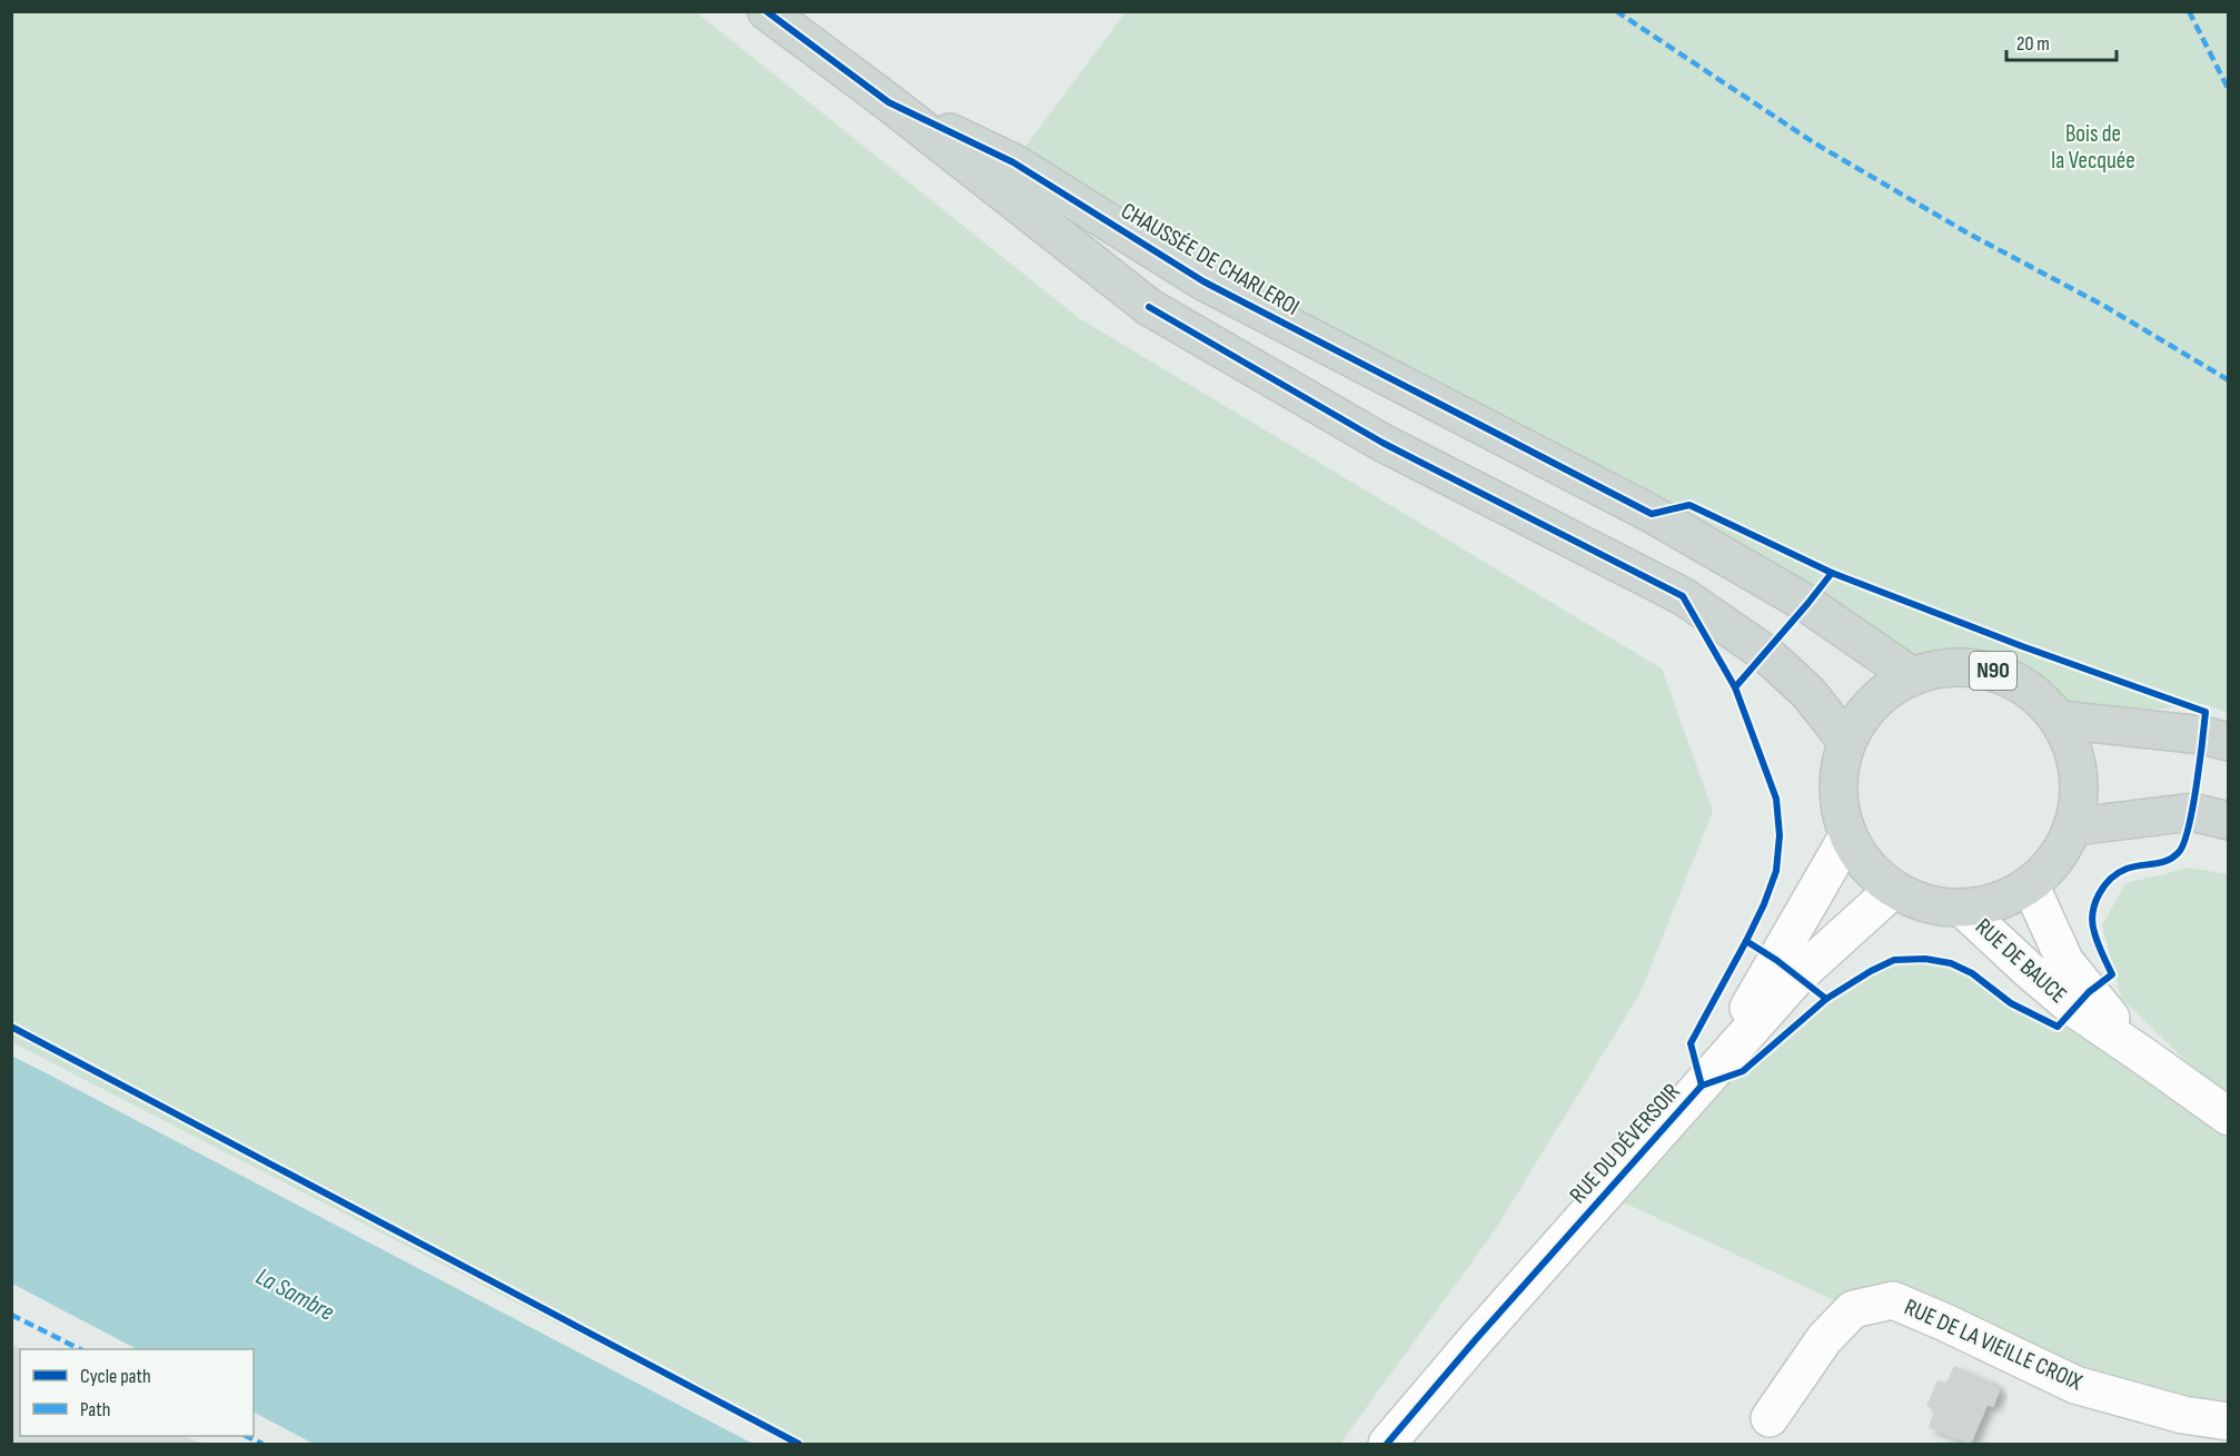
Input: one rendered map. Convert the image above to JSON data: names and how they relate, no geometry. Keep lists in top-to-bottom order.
{
  "streets": {
    "main road": ["CHAUSSÉE DE CHARLEROI", "N90"],
    "street": ["RUE DE BAUCE", "RUE DU DÉVERSOIR", "RUE DE LA VIEILLE CROIX"]
  },
  "crossings": [
    ["CHAUSSÉE DE CHARLEROI", "N90"],
    ["N90", "RUE DE BAUCE"],
    ["N90", "RUE DU DÉVERSOIR"]
  ],
  "water": ["La Sambre"],
  "parks": ["Bois de la Vecquée"],
  "legend": ["Cycle path", "Path"],
  "scale_bar": "20 m"
}
